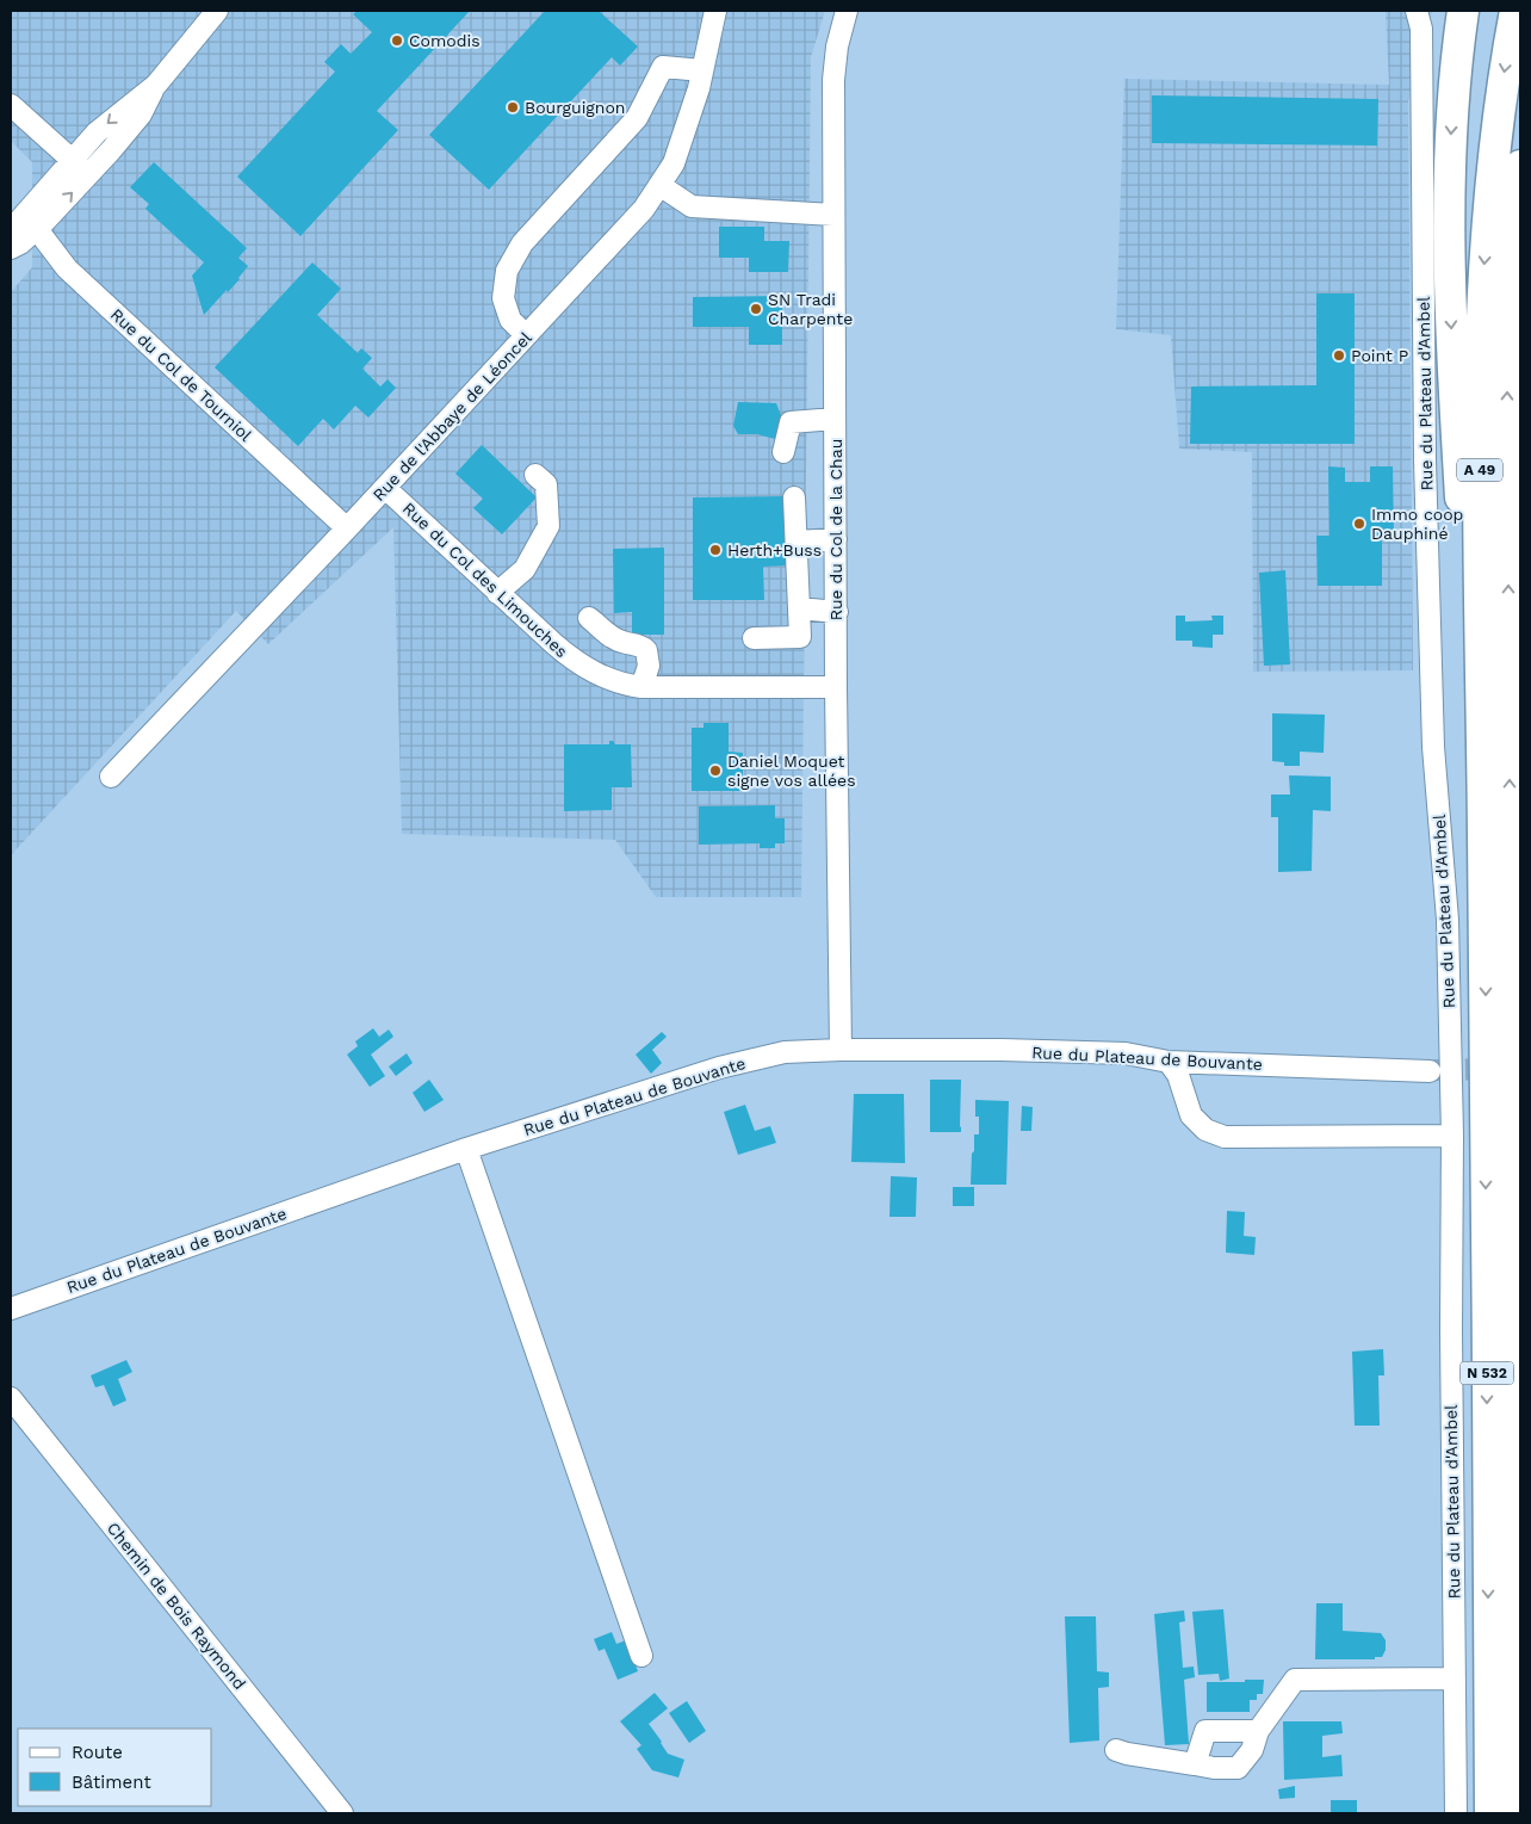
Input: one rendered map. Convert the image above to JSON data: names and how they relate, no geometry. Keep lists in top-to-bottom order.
{
  "streets": {
    "highway": ["A 49", "N 532"],
    "street": [
      "Rue du Col de Tourniol",
      "Rue du Plateau d'Ambel",
      "Rue de l'Abbaye de Léoncel",
      "Rue du Col de la Chau",
      "Rue du Col des Limouches",
      "Rue du Plateau de Bouvante",
      "Chemin de Bois Raymond"
    ]
  },
  "crossings": [
    ["Rue du Col de Tourniol", "Rue de l'Abbaye de Léoncel"],
    ["Rue de l'Abbaye de Léoncel", "Rue du Col des Limouches"],
    ["A 49", "N 532"],
    ["Rue du Col de la Chau", "Rue du Col des Limouches"],
    ["Rue du Col de la Chau", "Rue du Plateau de Bouvante"]
  ],
  "places": [
    "Comodis",
    "Bourguignon",
    "SN Tradi Charpente",
    "Point P",
    "Immo coop Dauphiné",
    "Herth+Buss",
    "Daniel Moquet signe vos allées"
  ],
  "legend": ["Route", "Bâtiment"]
}
